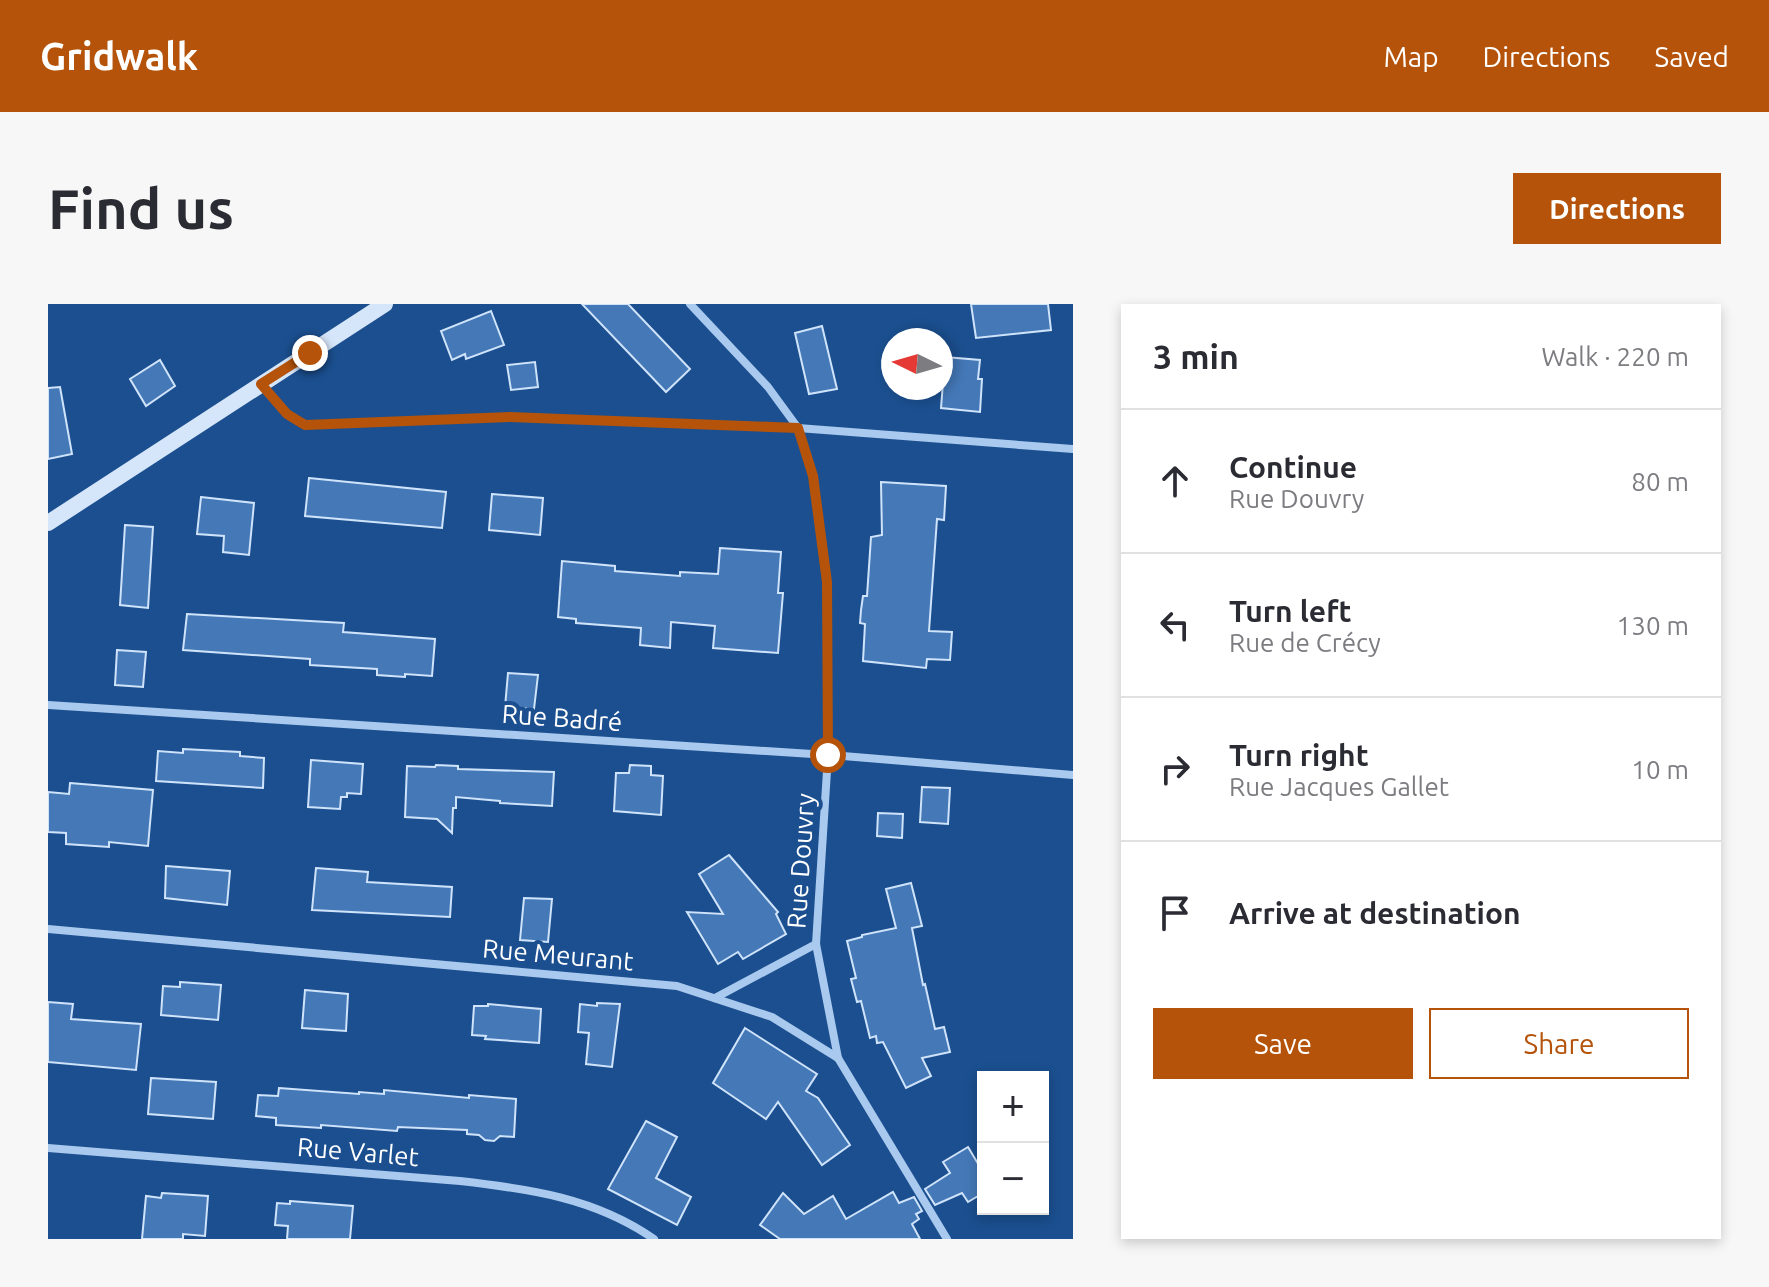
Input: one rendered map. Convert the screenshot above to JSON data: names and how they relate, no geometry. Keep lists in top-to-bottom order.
{
  "streets": {
    "street": [
      "Rue Badré",
      "Rue Douvry",
      "Rue Meurant",
      "Rue Varlet"
    ]
  },
  "crossings": [
    ["Rue Badré", "Rue Douvry"],
    ["Rue Douvry", "Rue Meurant"]
  ],
  "north": "left",
  "page": {
    "header": "Gridwalk",
    "nav": ["Map", "Directions", "Saved"],
    "buttons": [
      "Directions",
      ["Save", "Share"]
    ],
    "title": "Find us",
    "heading": ["3 min", "Walk · 220 m"],
    "list": [
      ["Continue", "Rue Douvry", "80 m"],
      ["Turn left", "Rue de Crécy", "130 m"],
      ["Turn right", "Rue Jacques Gallet", "10 m"],
      "Arrive at destination"
    ],
    "map_buttons": ["+", "−"]
  }
}
